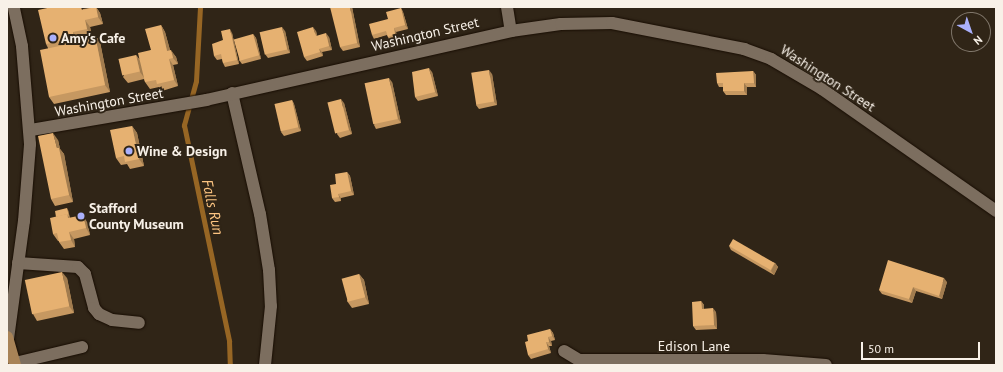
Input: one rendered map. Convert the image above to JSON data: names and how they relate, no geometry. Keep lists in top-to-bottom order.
{
  "streets": {
    "street": ["Washington Street", "Edison Lane"]
  },
  "water": ["Falls Run"],
  "places": ["Amy's Cafe", "Wine & Design", "Stafford County Museum"],
  "scale_bar": "50 m",
  "north": "bottom right"
}
